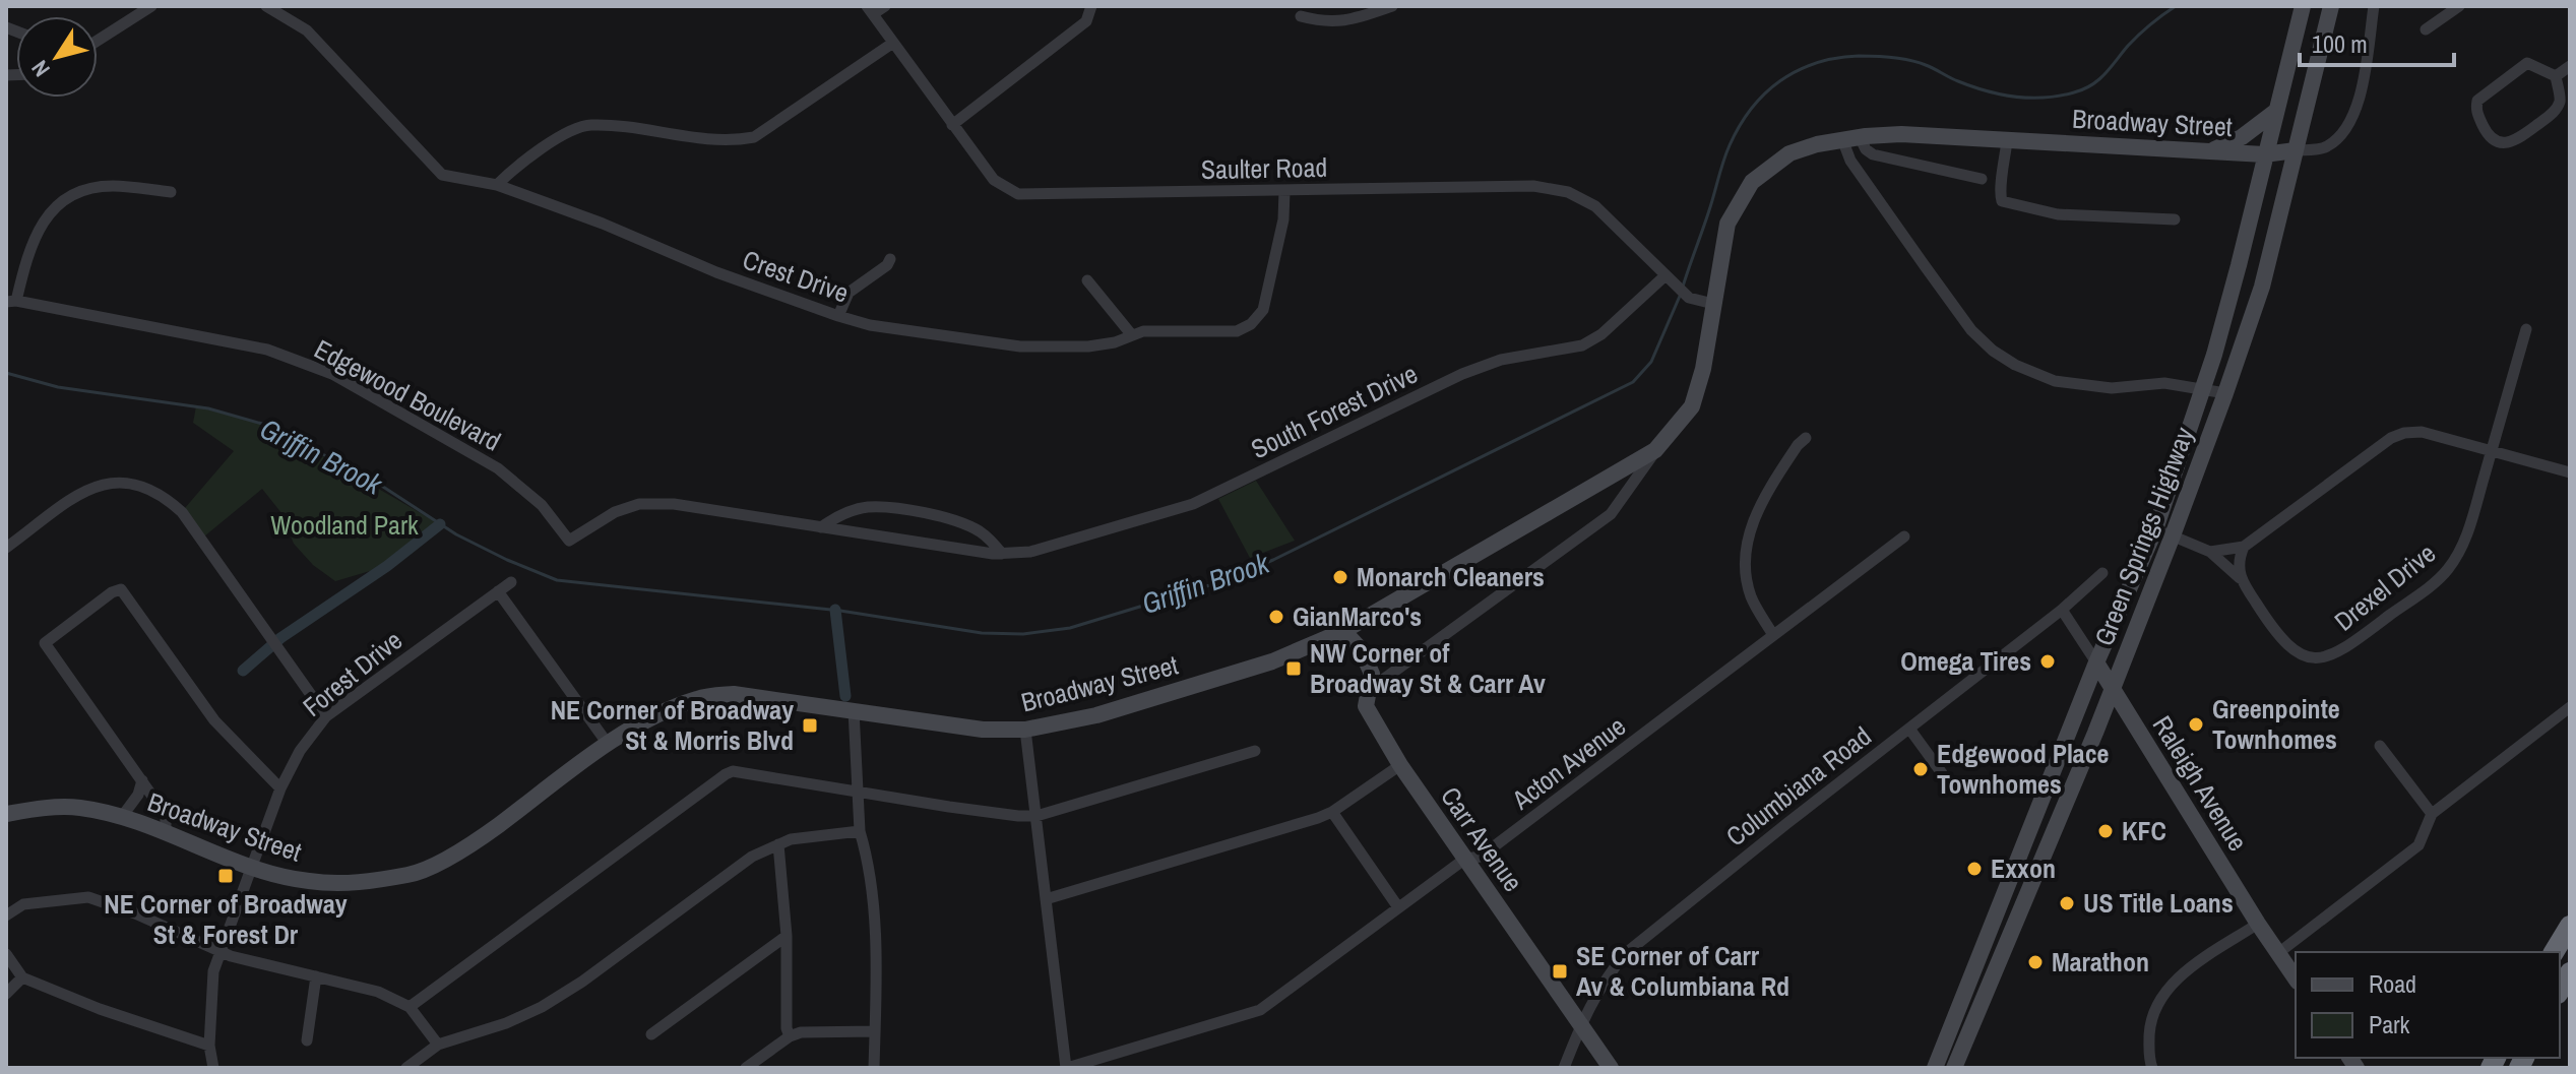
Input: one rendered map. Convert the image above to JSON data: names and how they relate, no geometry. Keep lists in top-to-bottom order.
{
  "streets": {
    "street": [
      "Broadway Street",
      "Saulter Road",
      "Crest Drive",
      "Edgewood Boulevard",
      "South Forest Drive",
      "Green Springs Highway",
      "Drexel Drive",
      "Forest Drive",
      "Acton Avenue",
      "Raleigh Avenue",
      "Columbiana Road",
      "Carr Avenue"
    ]
  },
  "crossings": [
    ["Broadway Street", "Saulter Road"],
    ["Broadway Street", "Green Springs Highway"],
    ["Broadway Street", "Forest Drive"],
    ["Broadway Street", "Carr Avenue"],
    ["Saulter Road", "Crest Drive"],
    ["Saulter Road", "South Forest Drive"],
    ["Edgewood Boulevard", "South Forest Drive"],
    ["Green Springs Highway", "Raleigh Avenue"],
    ["Acton Avenue", "Carr Avenue"],
    ["Raleigh Avenue", "Columbiana Road"],
    ["Columbiana Road", "Carr Avenue"]
  ],
  "water": ["Griffin Brook"],
  "parks": ["Woodland Park"],
  "places": {
    "other": [
      "Monarch Cleaners",
      "GianMarco's",
      "Omega Tires",
      "Greenpointe Townhomes",
      "Edgewood Place Townhomes",
      "KFC",
      "Exxon",
      "US Title Loans",
      "Marathon"
    ],
    "transit": [
      "NW Corner of Broadway St & Carr Av",
      "NE Corner of Broadway St & Morris Blvd",
      "NE Corner of Broadway St & Forest Dr",
      "SE Corner of Carr Av & Columbiana Rd"
    ]
  },
  "legend": ["Road", "Park"],
  "scale_bar": "100 m",
  "north": "bottom left"
}
